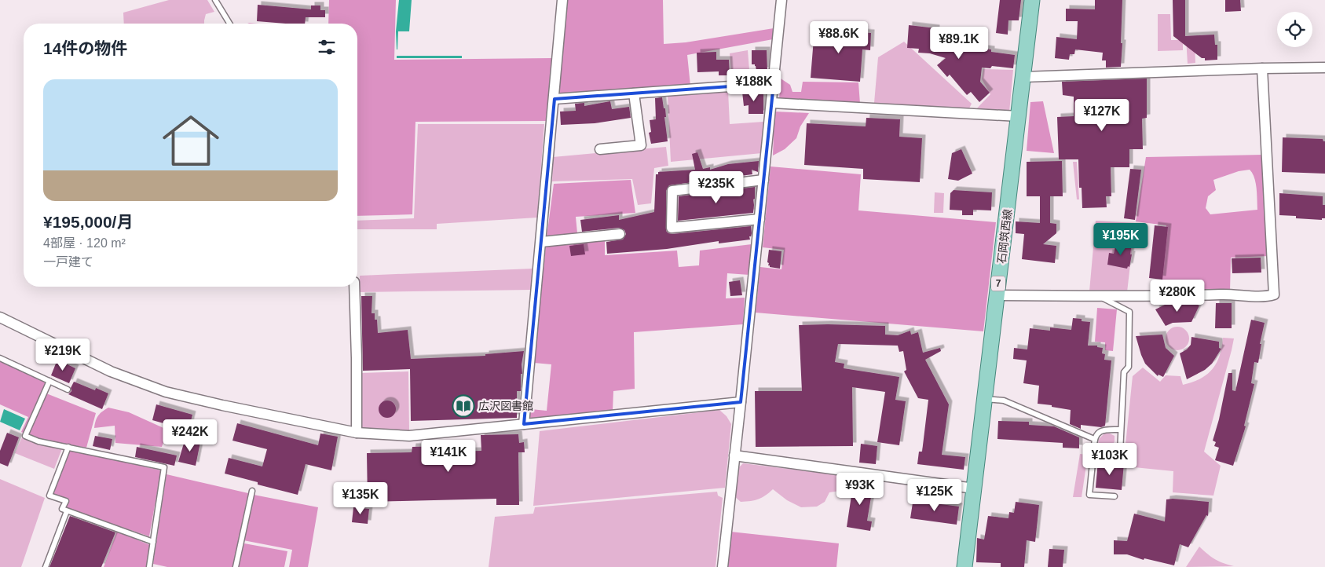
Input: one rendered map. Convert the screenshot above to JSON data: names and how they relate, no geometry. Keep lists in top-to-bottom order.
{
  "streets": {
    "main road": ["石岡筑西線", "7"]
  },
  "places": {
    "library": ["広沢図書館"]
  },
  "page": {
    "price": [
      "¥88.6K",
      "¥89.1K",
      "¥188K",
      "¥127K",
      "¥235K",
      "¥195K",
      "¥280K",
      "¥219K",
      "¥242K",
      "¥141K",
      "¥103K",
      "¥93K",
      "¥125K",
      "¥135K"
    ],
    "heading": "14件の物件",
    "list": [
      {
        "name": "¥195,000/月",
        "note": "4部屋 · 120 m² · 一戸建て"
      }
    ]
  }
}
